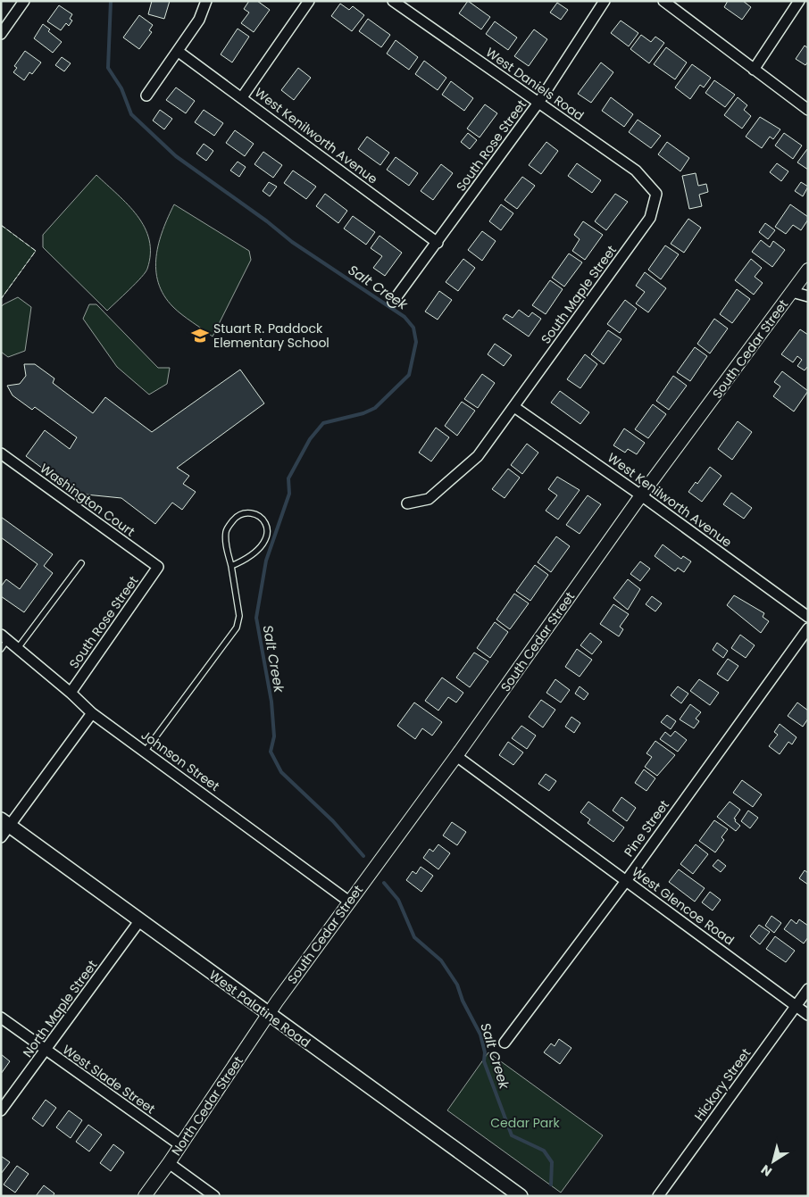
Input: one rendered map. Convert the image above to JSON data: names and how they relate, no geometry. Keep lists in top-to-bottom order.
{
  "streets": {
    "main road": ["West Palatine Road"],
    "street": [
      "West Daniels Road",
      "West Kenilworth Avenue",
      "South Rose Street",
      "South Maple Street",
      "South Cedar Street",
      "Washington Court",
      "Johnson Street",
      "Pine Street",
      "West Glencoe Road",
      "North Maple Street",
      "West Slade Street",
      "Hickory Street",
      "North Cedar Street"
    ]
  },
  "crossings": [
    ["West Daniels Road", "South Rose Street"],
    ["West Daniels Road", "South Maple Street"],
    ["West Kenilworth Avenue", "South Rose Street"],
    ["West Kenilworth Avenue", "South Maple Street"],
    ["West Kenilworth Avenue", "South Cedar Street"],
    ["South Rose Street", "Washington Court"],
    ["South Rose Street", "Johnson Street"],
    ["South Cedar Street", "Johnson Street"],
    ["South Cedar Street", "West Glencoe Road"],
    ["South Cedar Street", "West Palatine Road"],
    ["South Cedar Street", "North Cedar Street"],
    ["Pine Street", "West Glencoe Road"],
    ["West Glencoe Road", "Hickory Street"],
    ["North Maple Street", "West Palatine Road"],
    ["North Maple Street", "West Slade Street"],
    ["West Palatine Road", "North Cedar Street"],
    ["West Slade Street", "North Cedar Street"]
  ],
  "water": ["Salt Creek"],
  "parks": ["Cedar Park"],
  "places": {
    "school or university": ["Stuart R. Paddock Elementary School"]
  },
  "north": "bottom left"
}
